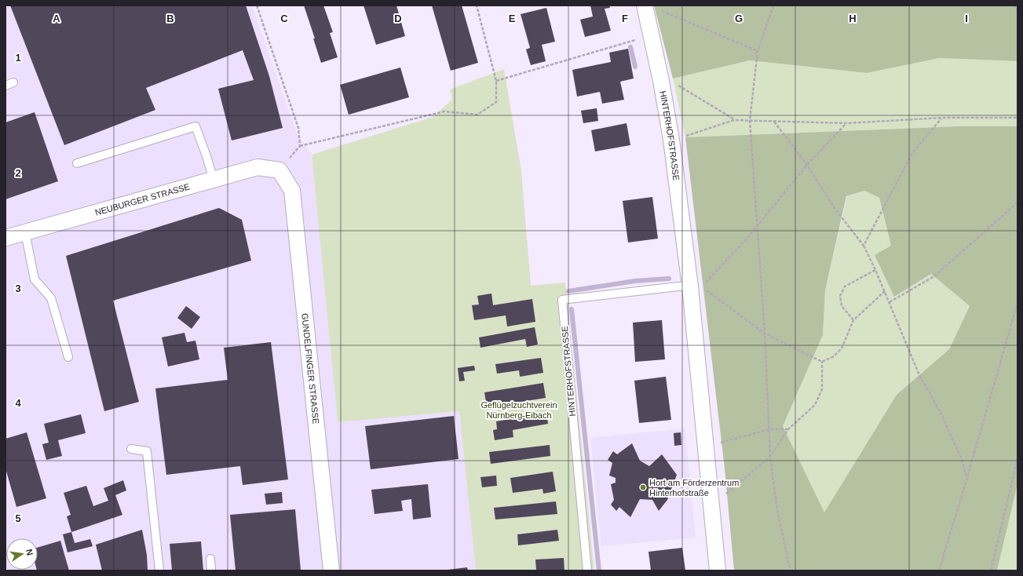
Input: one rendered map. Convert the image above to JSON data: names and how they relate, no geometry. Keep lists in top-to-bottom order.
{
  "streets": {
    "street": ["HINTERHOFSTRASSE", "NEUBURGER STRASSE", "GUNDELFINGER STRASSE"]
  },
  "crossings": [
    ["NEUBURGER STRASSE", "GUNDELFINGER STRASSE"]
  ],
  "parks": ["Geflügelzuchtverein Nürnberg-Eibach"],
  "places": ["Hort am Förderzentrum Hinterhofstraße"],
  "north": "right",
  "grid": {
    "columns": [
      "A",
      "B",
      "C",
      "D",
      "E",
      "F",
      "G",
      "H",
      "I"
    ],
    "rows": [
      "1",
      "2",
      "3",
      "4",
      "5"
    ]
  }
}
